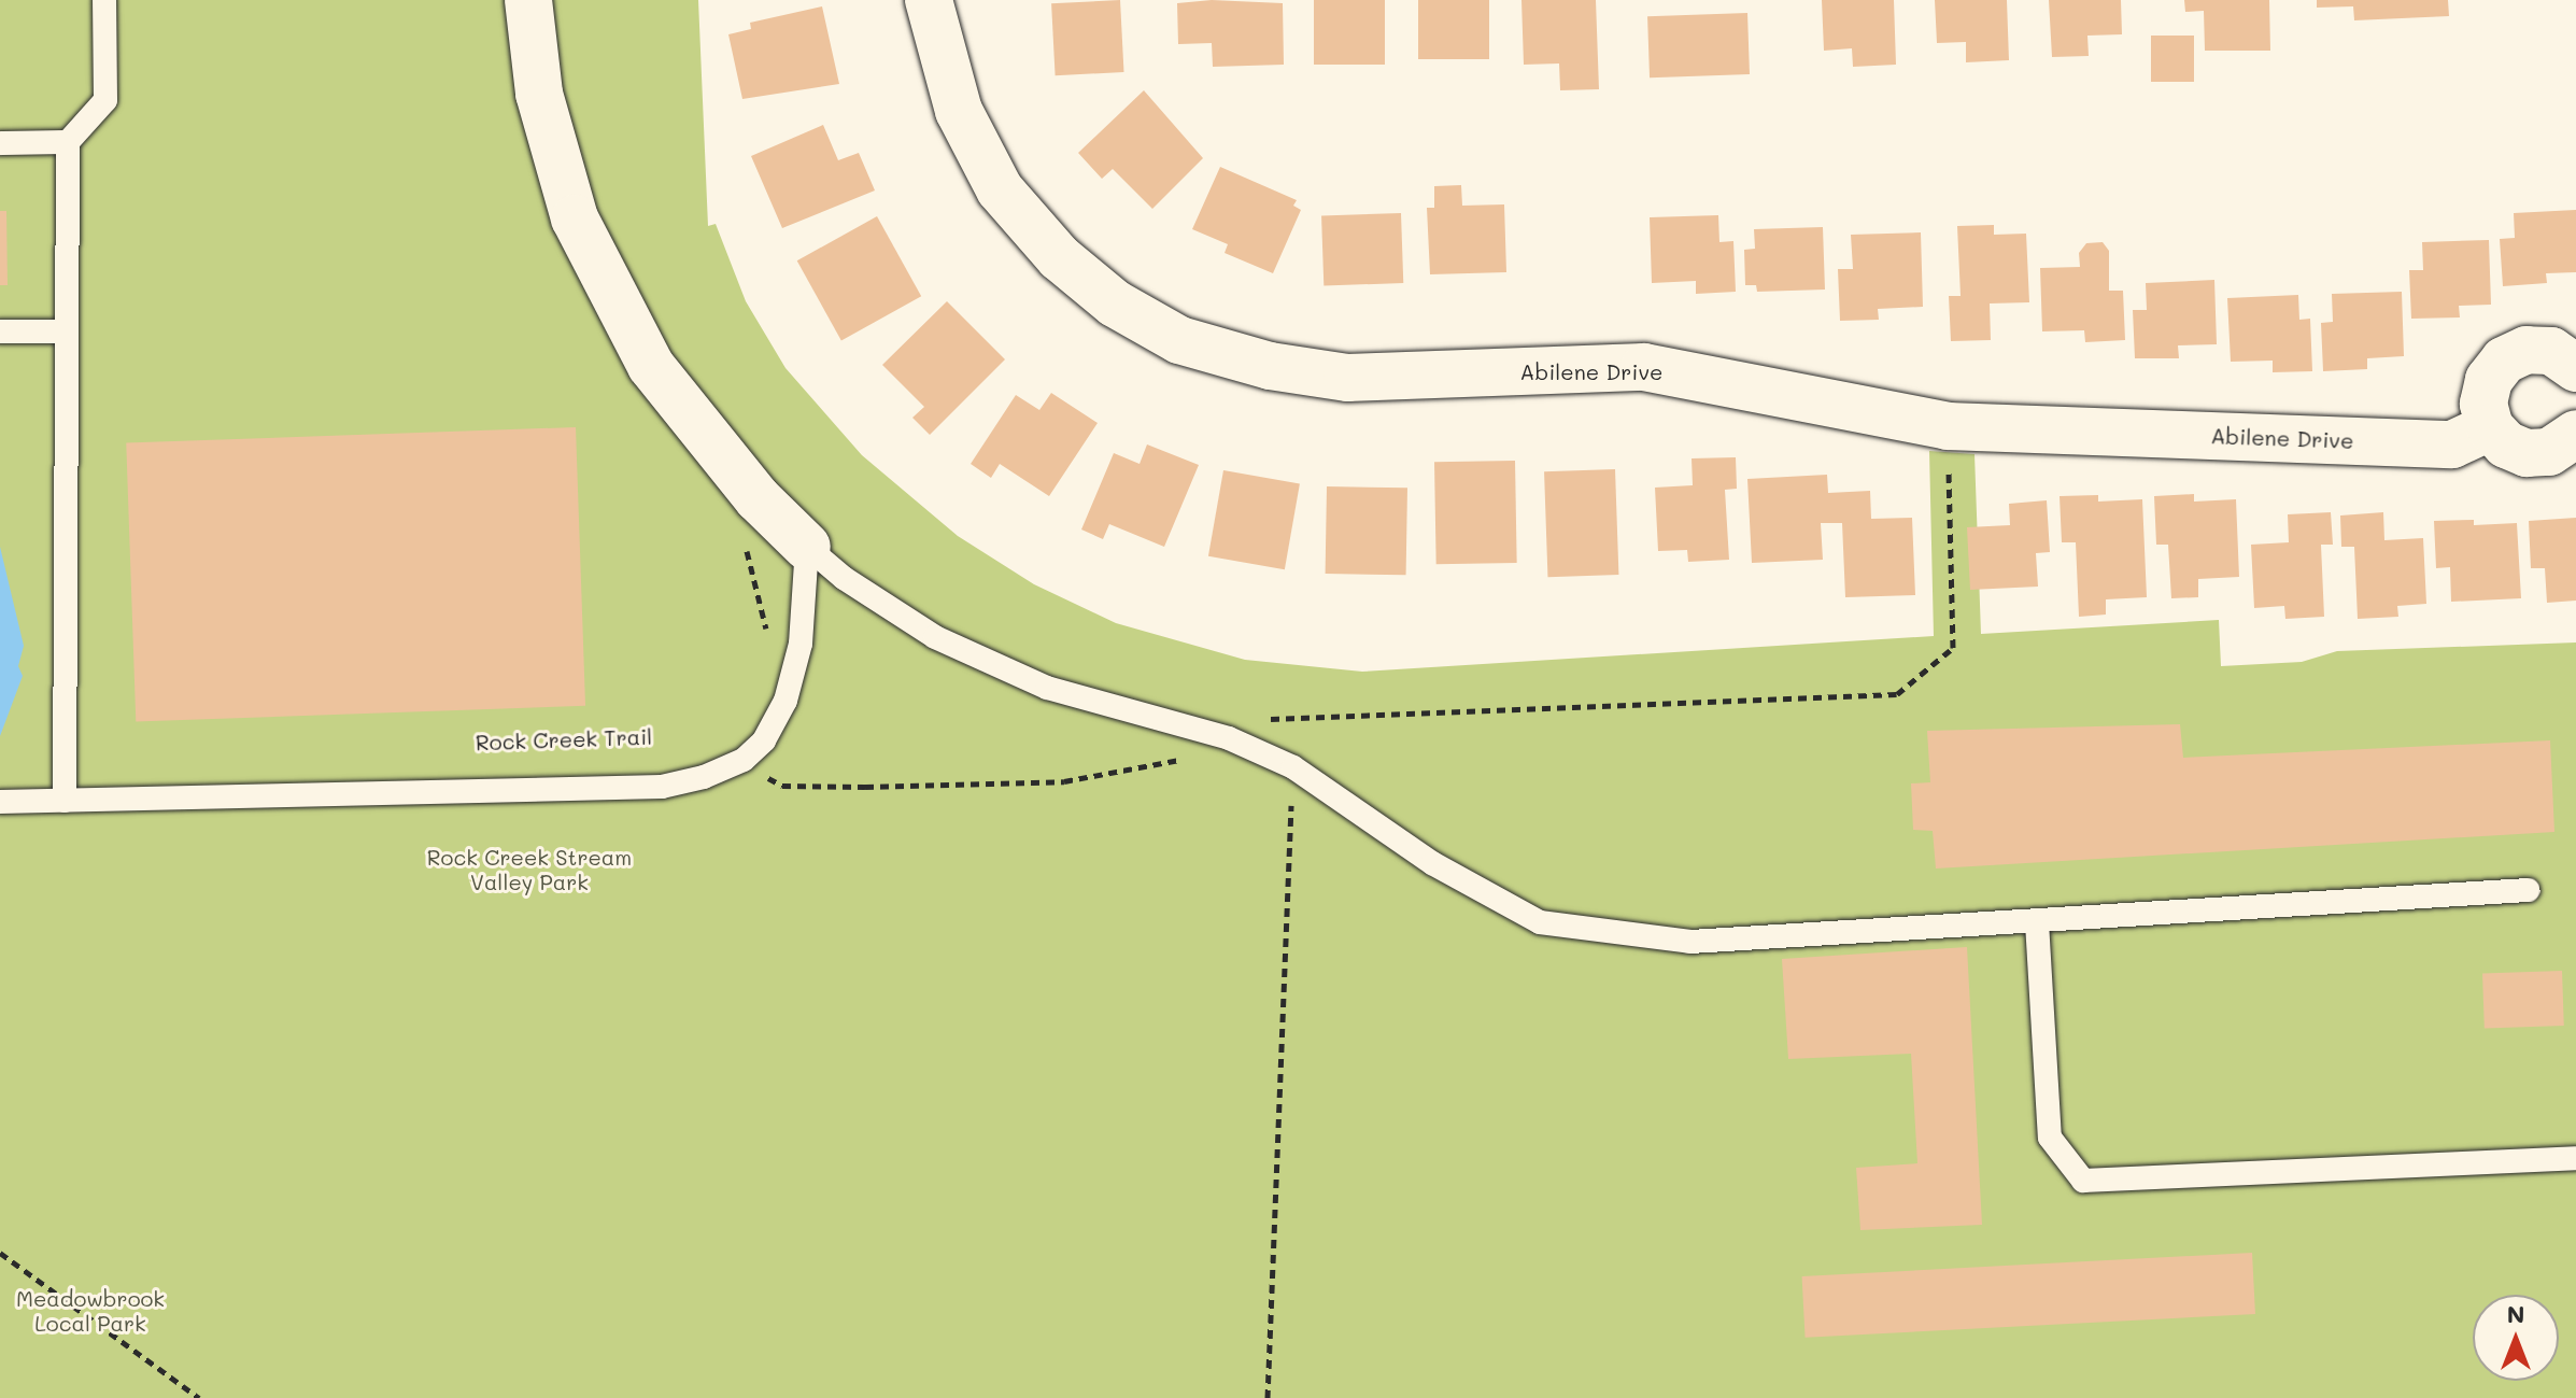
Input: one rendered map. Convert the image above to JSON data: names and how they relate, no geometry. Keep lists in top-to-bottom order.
{
  "streets": {
    "street": ["Abilene Drive"]
  },
  "parks": ["Rock Creek Stream Valley Park", "Meadowbrook Local Park"],
  "north": "top"
}
